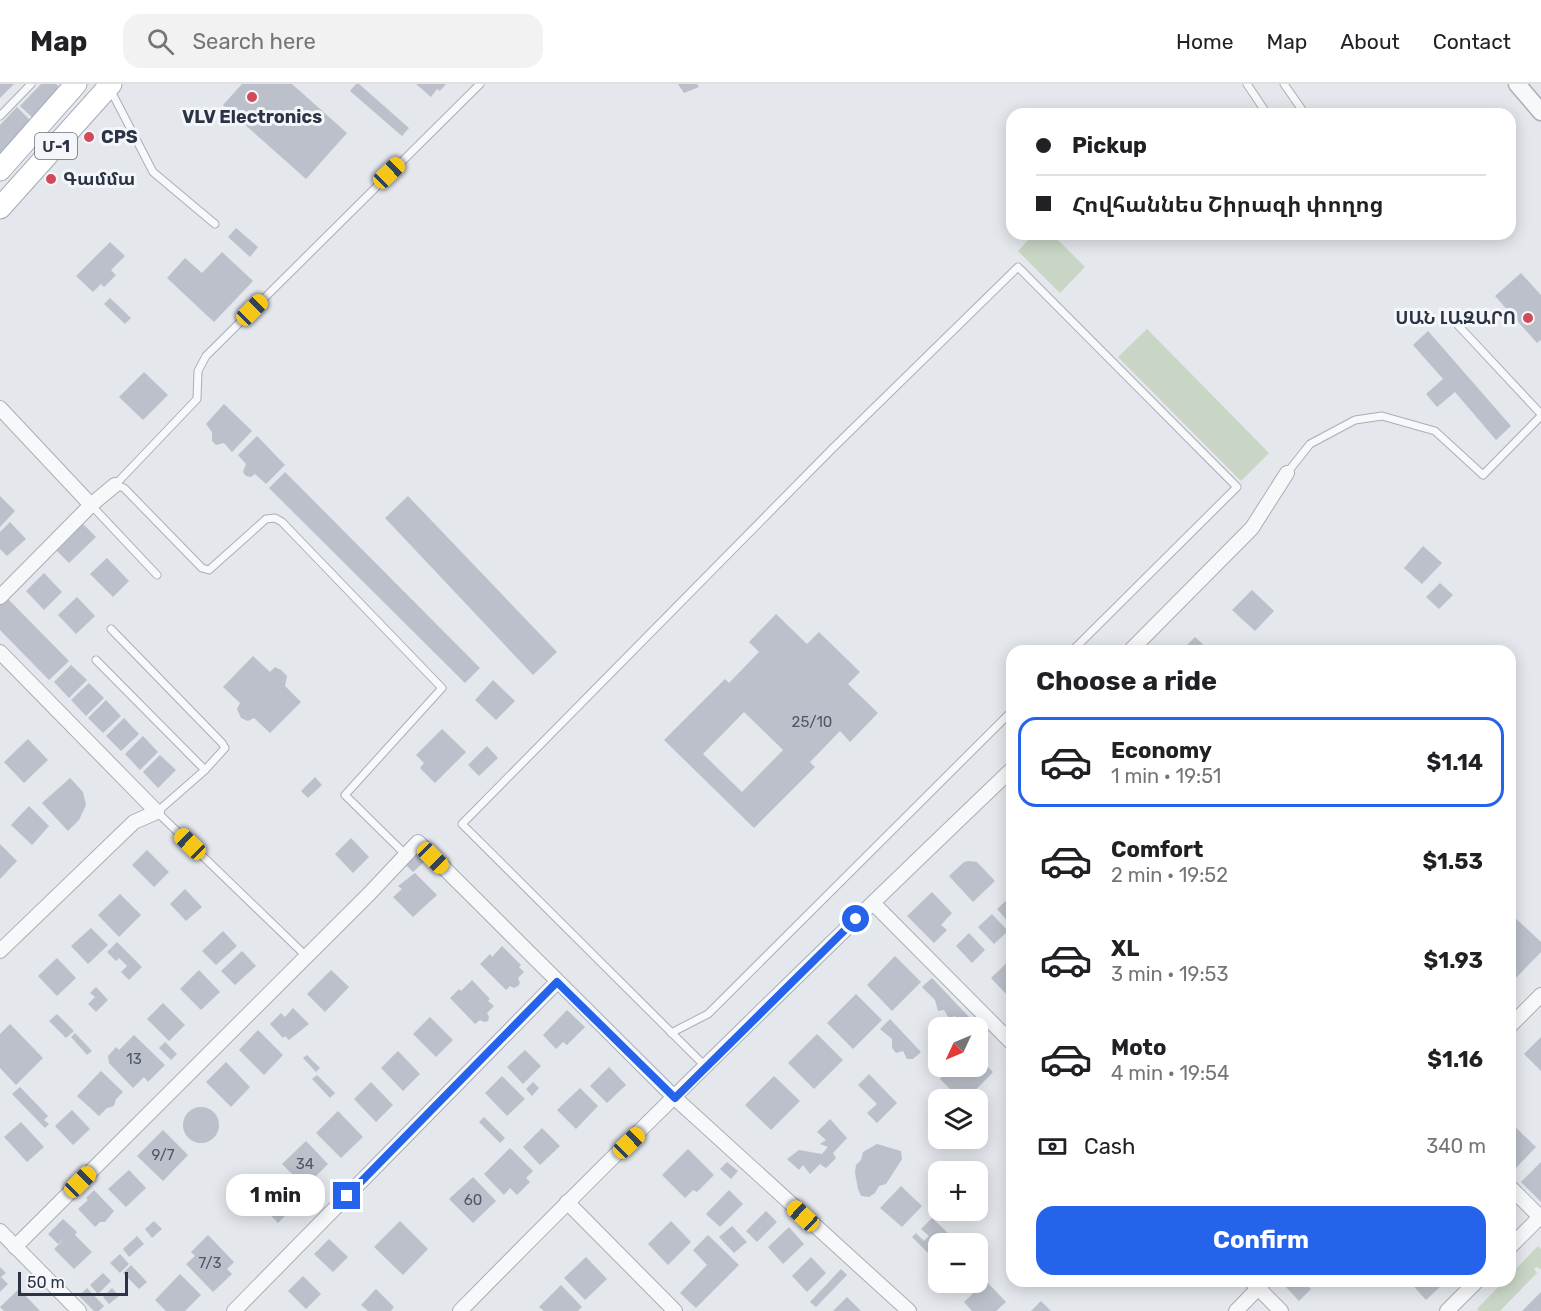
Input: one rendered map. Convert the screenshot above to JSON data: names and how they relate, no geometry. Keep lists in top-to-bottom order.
{
  "streets": {
    "main road": ["Մ-1"]
  },
  "places": [
    "VLV Electronics",
    "CPS",
    "Գամմա",
    "ՍԱՆ ԼԱԶԱՐՈ"
  ],
  "house_numbers": [
    "25/10",
    "13",
    "9/7",
    "34",
    "60",
    "7/3"
  ],
  "scale_bar": "50 m",
  "north": "bottom left",
  "page": {
    "header": "Map",
    "search": "Search here",
    "nav": [
      "Home",
      "Map",
      "About",
      "Contact"
    ],
    "banner": ["Pickup", "Հովհաննես Շիրազի փողոց"],
    "heading": "Choose a ride",
    "list": [
      {
        "name": "Economy",
        "note": "1 min · 19:51",
        "value": "$1.14"
      },
      {
        "name": "Comfort",
        "note": "2 min · 19:52",
        "value": "$1.53"
      },
      {
        "name": "XL",
        "note": "3 min · 19:53",
        "value": "$1.93"
      },
      {
        "name": "Moto",
        "note": "4 min · 19:54",
        "value": "$1.16"
      }
    ],
    "map_buttons": ["+", "−"],
    "pay": ["Cash", "340 m"],
    "bubble": "1 min",
    "buttons": "Confirm",
    "scale": "50 m"
  }
}
